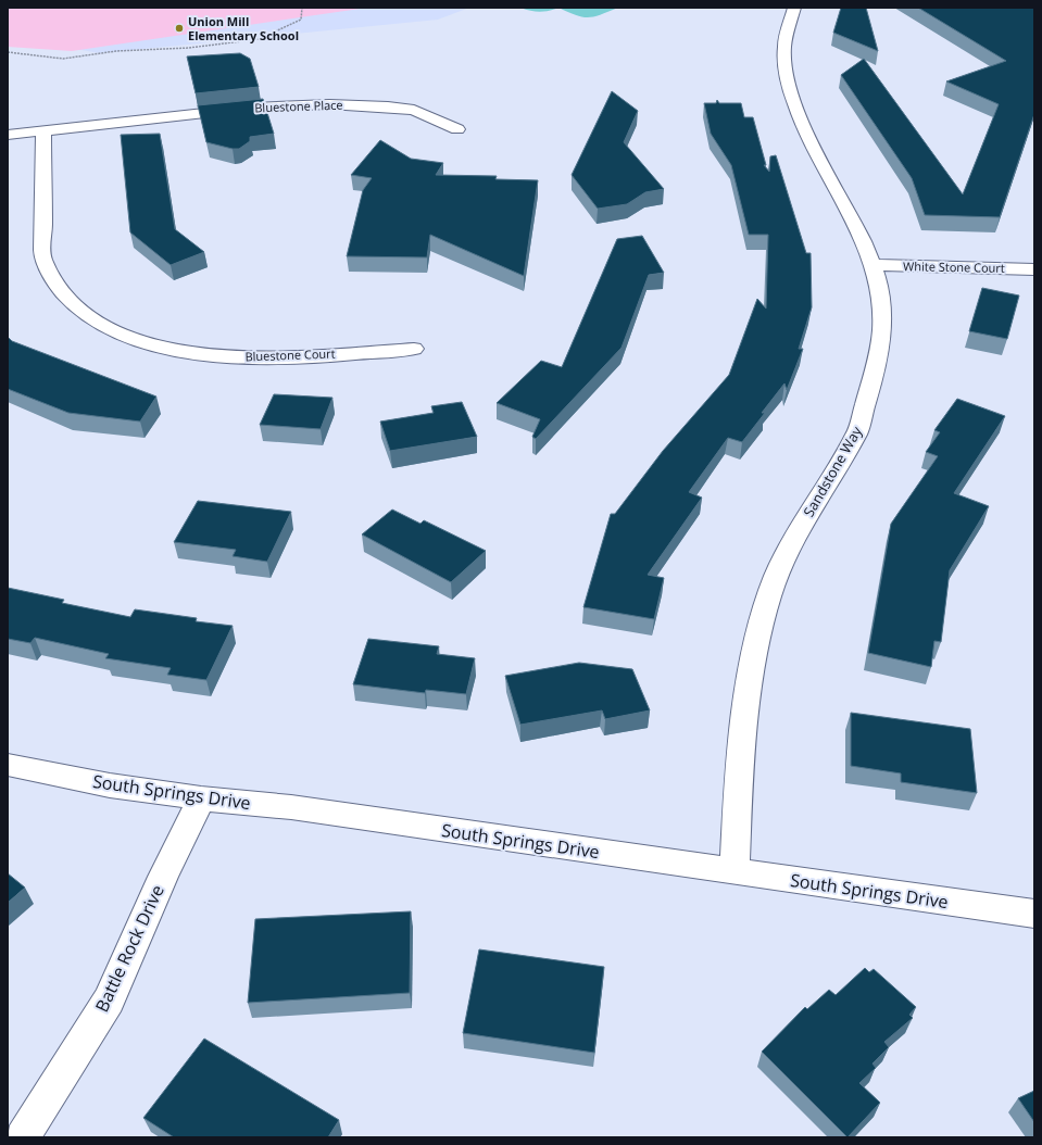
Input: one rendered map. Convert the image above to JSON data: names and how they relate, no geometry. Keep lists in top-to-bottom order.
{
  "streets": {
    "street": [
      "Bluestone Place",
      "White Stone Court",
      "Bluestone Court",
      "Sandstone Way",
      "South Springs Drive",
      "Battle Rock Drive"
    ]
  },
  "crossings": [
    ["Bluestone Place", "Bluestone Court"],
    ["White Stone Court", "Sandstone Way"],
    ["Sandstone Way", "South Springs Drive"],
    ["South Springs Drive", "Battle Rock Drive"]
  ],
  "places": ["Union Mill Elementary School"]
}
